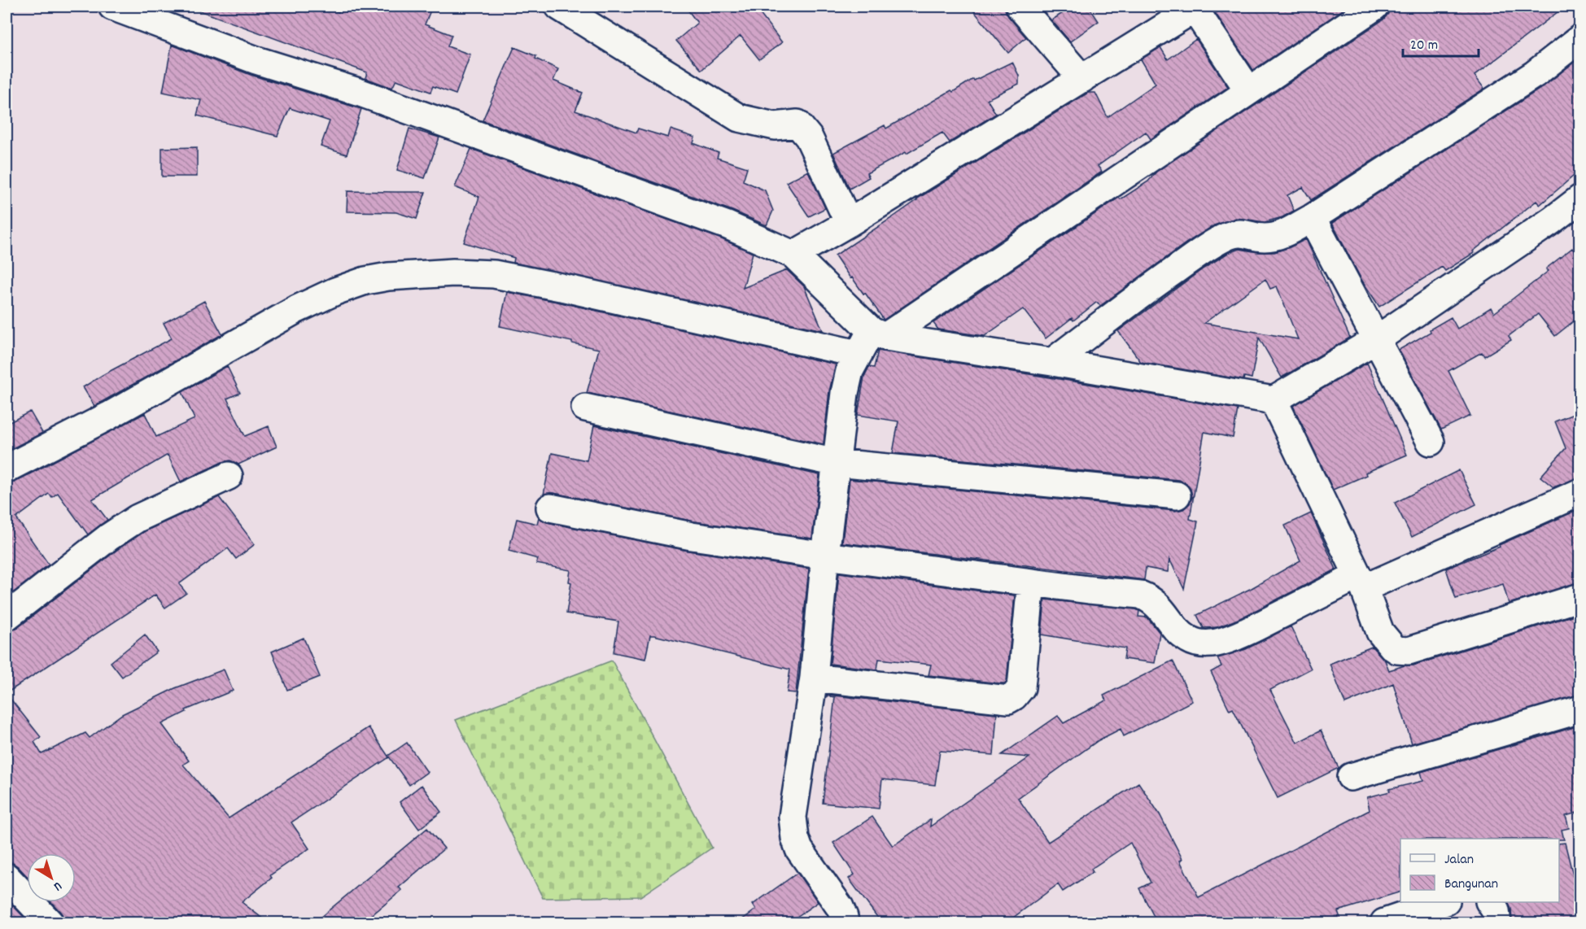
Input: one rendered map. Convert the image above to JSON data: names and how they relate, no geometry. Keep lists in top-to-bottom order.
{
  "legend": ["Jalan", "Bangunan"],
  "scale_bar": "20 m",
  "north": "bottom right"
}
